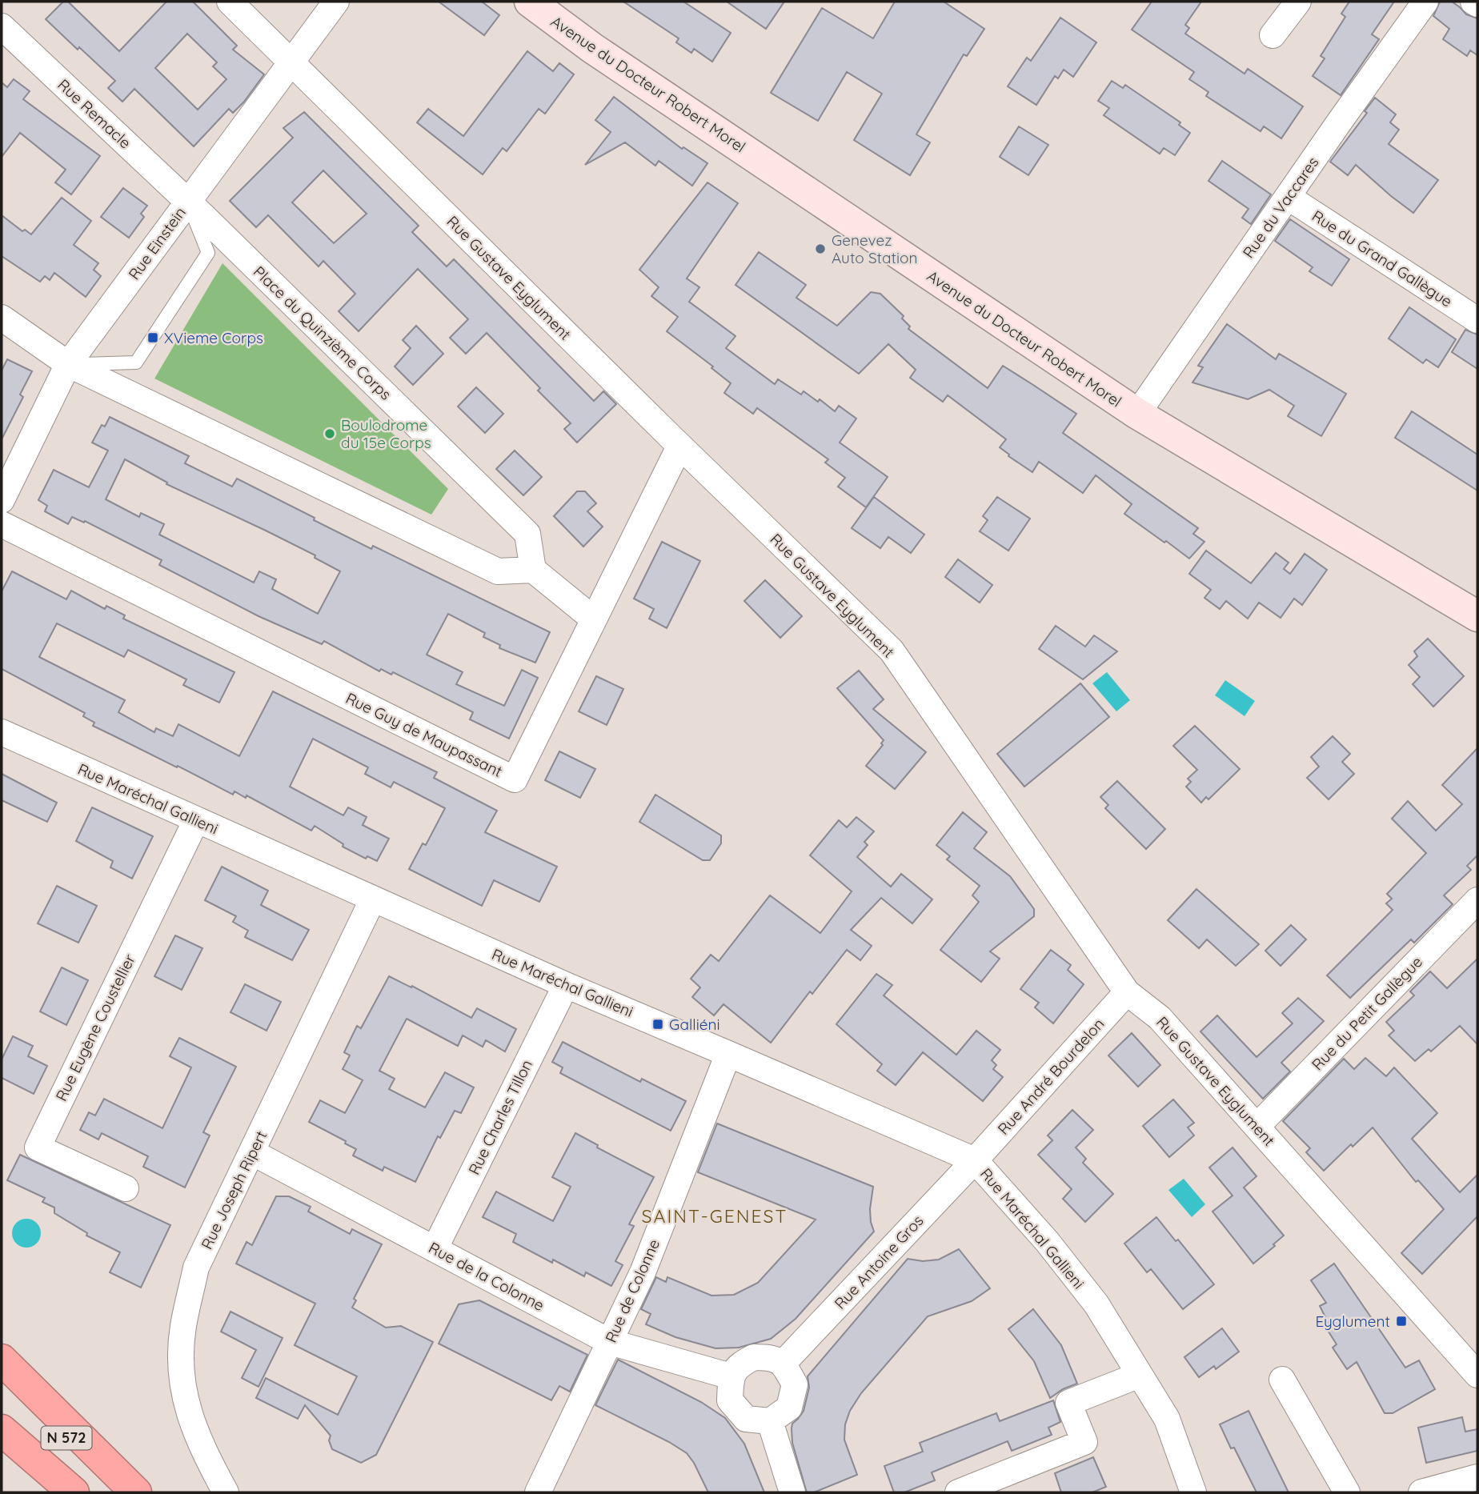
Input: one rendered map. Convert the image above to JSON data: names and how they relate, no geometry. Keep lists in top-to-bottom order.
{
  "streets": {
    "highway": ["N 572"],
    "street": [
      "Avenue du Docteur Robert Morel",
      "Rue Remacle",
      "Rue du Vaccares",
      "Rue Einstein",
      "Rue du Grand Gallègue",
      "Rue Gustave Eyglument",
      "Place du Quinzième Corps",
      "Rue Guy de Maupassant",
      "Rue Maréchal Gallieni",
      "Rue du Petit Gallègue",
      "Rue Eugène Coustellier",
      "Rue André Bourdelon",
      "Rue Charles Tillon",
      "Rue Joseph Ripert",
      "Rue Antoine Gros",
      "Rue de la Colonne",
      "Rue de Colonne"
    ]
  },
  "crossings": [
    ["Avenue du Docteur Robert Morel", "Rue du Vaccares"],
    ["Rue Remacle", "Rue Einstein"],
    ["Rue Remacle", "Place du Quinzième Corps"],
    ["Rue du Vaccares", "Rue du Grand Gallègue"],
    ["Rue Einstein", "Rue Gustave Eyglument"],
    ["Rue Einstein", "Place du Quinzième Corps"],
    ["Rue Gustave Eyglument", "Rue Guy de Maupassant"],
    ["Rue Gustave Eyglument", "Rue du Petit Gallègue"],
    ["Rue Gustave Eyglument", "Rue André Bourdelon"],
    ["Rue Maréchal Gallieni", "Rue Eugène Coustellier"],
    ["Rue Maréchal Gallieni", "Rue André Bourdelon"],
    ["Rue Maréchal Gallieni", "Rue Charles Tillon"],
    ["Rue Maréchal Gallieni", "Rue Joseph Ripert"],
    ["Rue Maréchal Gallieni", "Rue Antoine Gros"],
    ["Rue Maréchal Gallieni", "Rue de Colonne"],
    ["Rue André Bourdelon", "Rue Antoine Gros"],
    ["Rue Charles Tillon", "Rue de la Colonne"],
    ["Rue Joseph Ripert", "Rue de la Colonne"],
    ["Rue Antoine Gros", "Rue de la Colonne"],
    ["Rue de la Colonne", "Rue de Colonne"]
  ],
  "districts": ["SAINT-GENEST"],
  "places": {
    "other": ["Genevez Auto Station", "Boulodrome du 15e Corps"],
    "transit": ["XVieme Corps", "Galliéni", "Eyglument"]
  }
}
